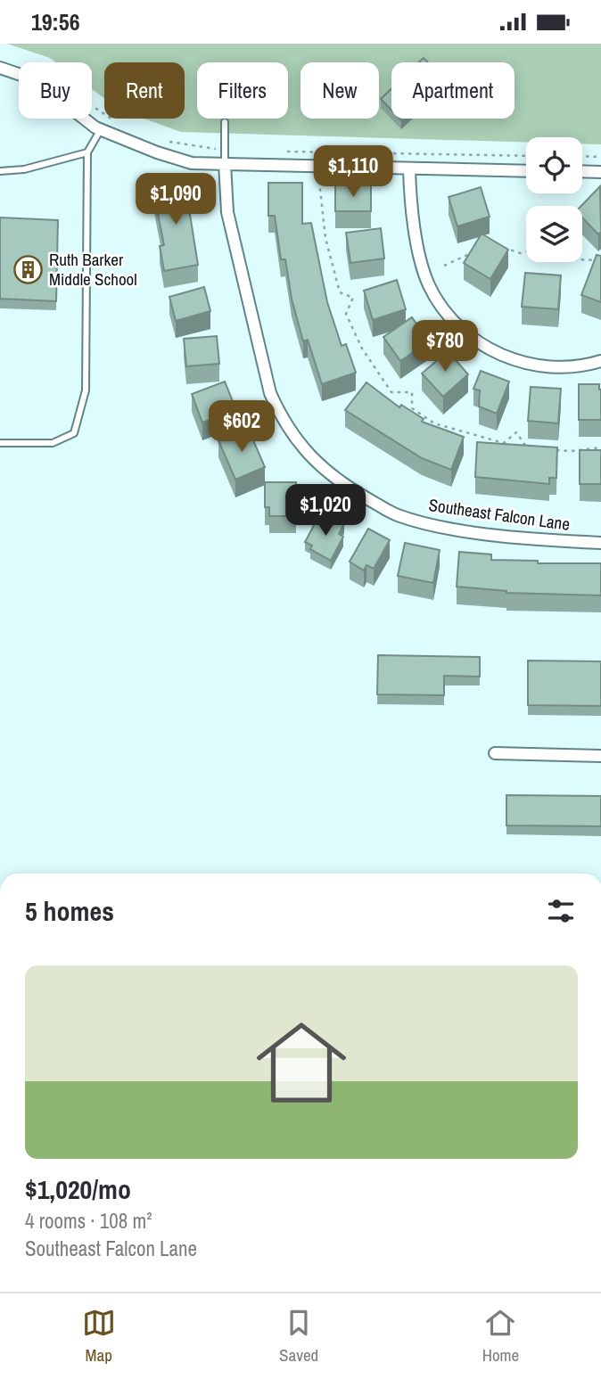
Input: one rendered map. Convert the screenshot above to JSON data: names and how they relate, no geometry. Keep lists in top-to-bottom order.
{
  "streets": {
    "street": ["Southeast Falcon Lane"]
  },
  "places": {
    "building": ["Ruth Barker Middle School"]
  },
  "page": {
    "status": "19:56",
    "chip": [
      "Buy",
      "Rent",
      "Filters",
      "New",
      "Apartment"
    ],
    "price": [
      "$1,110",
      "$1,090",
      "$780",
      "$602",
      "$1,020"
    ],
    "heading": "5 homes",
    "list": [
      {
        "name": "$1,020/mo",
        "note": "4 rooms · 108 m² · Southeast Falcon Lane"
      }
    ],
    "tabs": ["Map", "Saved", "Home"]
  }
}
